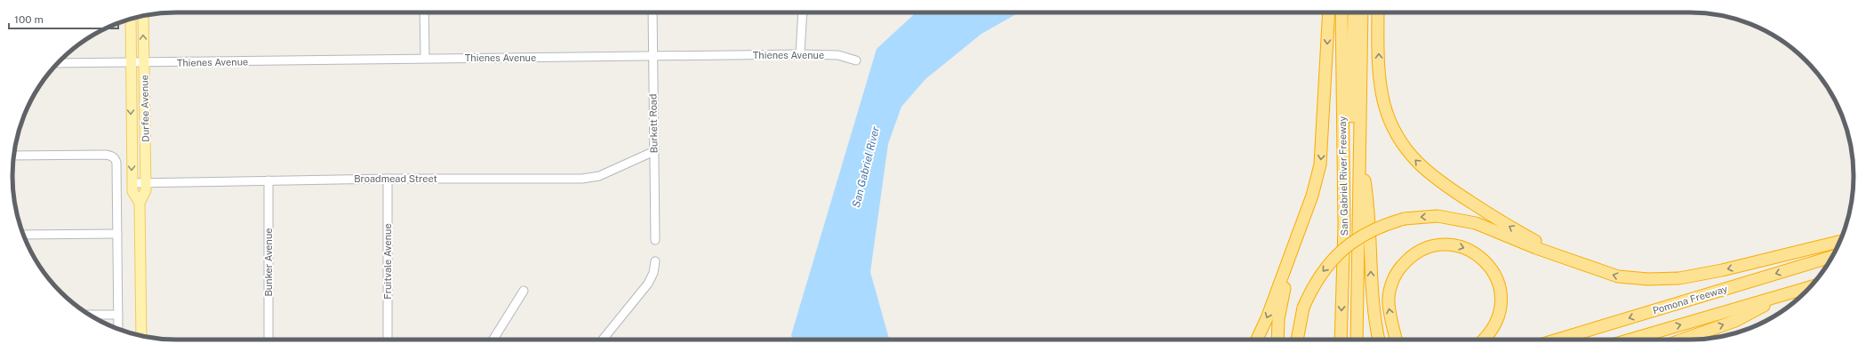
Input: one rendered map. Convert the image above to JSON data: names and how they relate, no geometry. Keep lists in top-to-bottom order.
{
  "streets": {
    "highway": ["San Gabriel River Freeway", "Pomona Freeway"],
    "main road": ["Durfee Avenue"],
    "street": [
      "Thienes Avenue",
      "Burkett Road",
      "Broadmead Street",
      "Fruitvale Avenue",
      "Bunker Avenue"
    ]
  },
  "crossings": [
    ["Thienes Avenue", "Durfee Avenue"],
    ["Thienes Avenue", "Burkett Road"],
    ["Durfee Avenue", "Broadmead Street"],
    ["Burkett Road", "Broadmead Street"],
    ["Broadmead Street", "Fruitvale Avenue"],
    ["Broadmead Street", "Bunker Avenue"]
  ],
  "water": ["San Gabriel River"],
  "scale_bar": "100 m"
}
